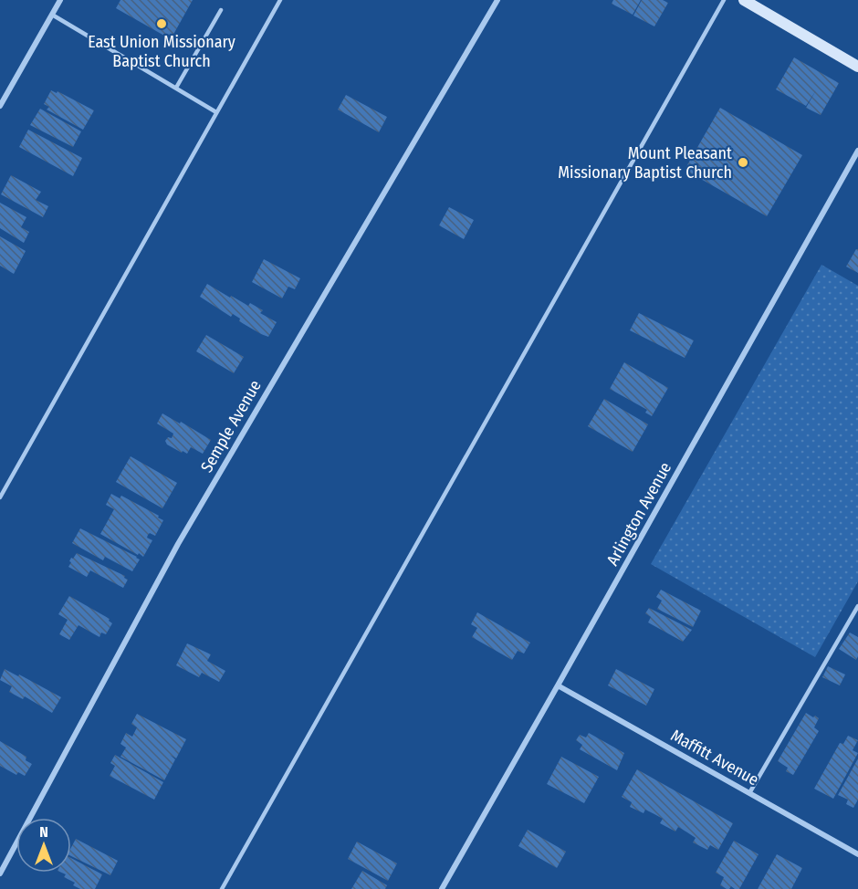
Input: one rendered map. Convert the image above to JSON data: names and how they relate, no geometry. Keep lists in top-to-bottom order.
{
  "streets": {
    "street": ["Semple Avenue", "Arlington Avenue", "Maffitt Avenue"]
  },
  "crossings": [
    ["Arlington Avenue", "Maffitt Avenue"]
  ],
  "places": ["East Union Missionary Baptist Church", "Mount Pleasant Missionary Baptist Church"],
  "north": "top"
}
